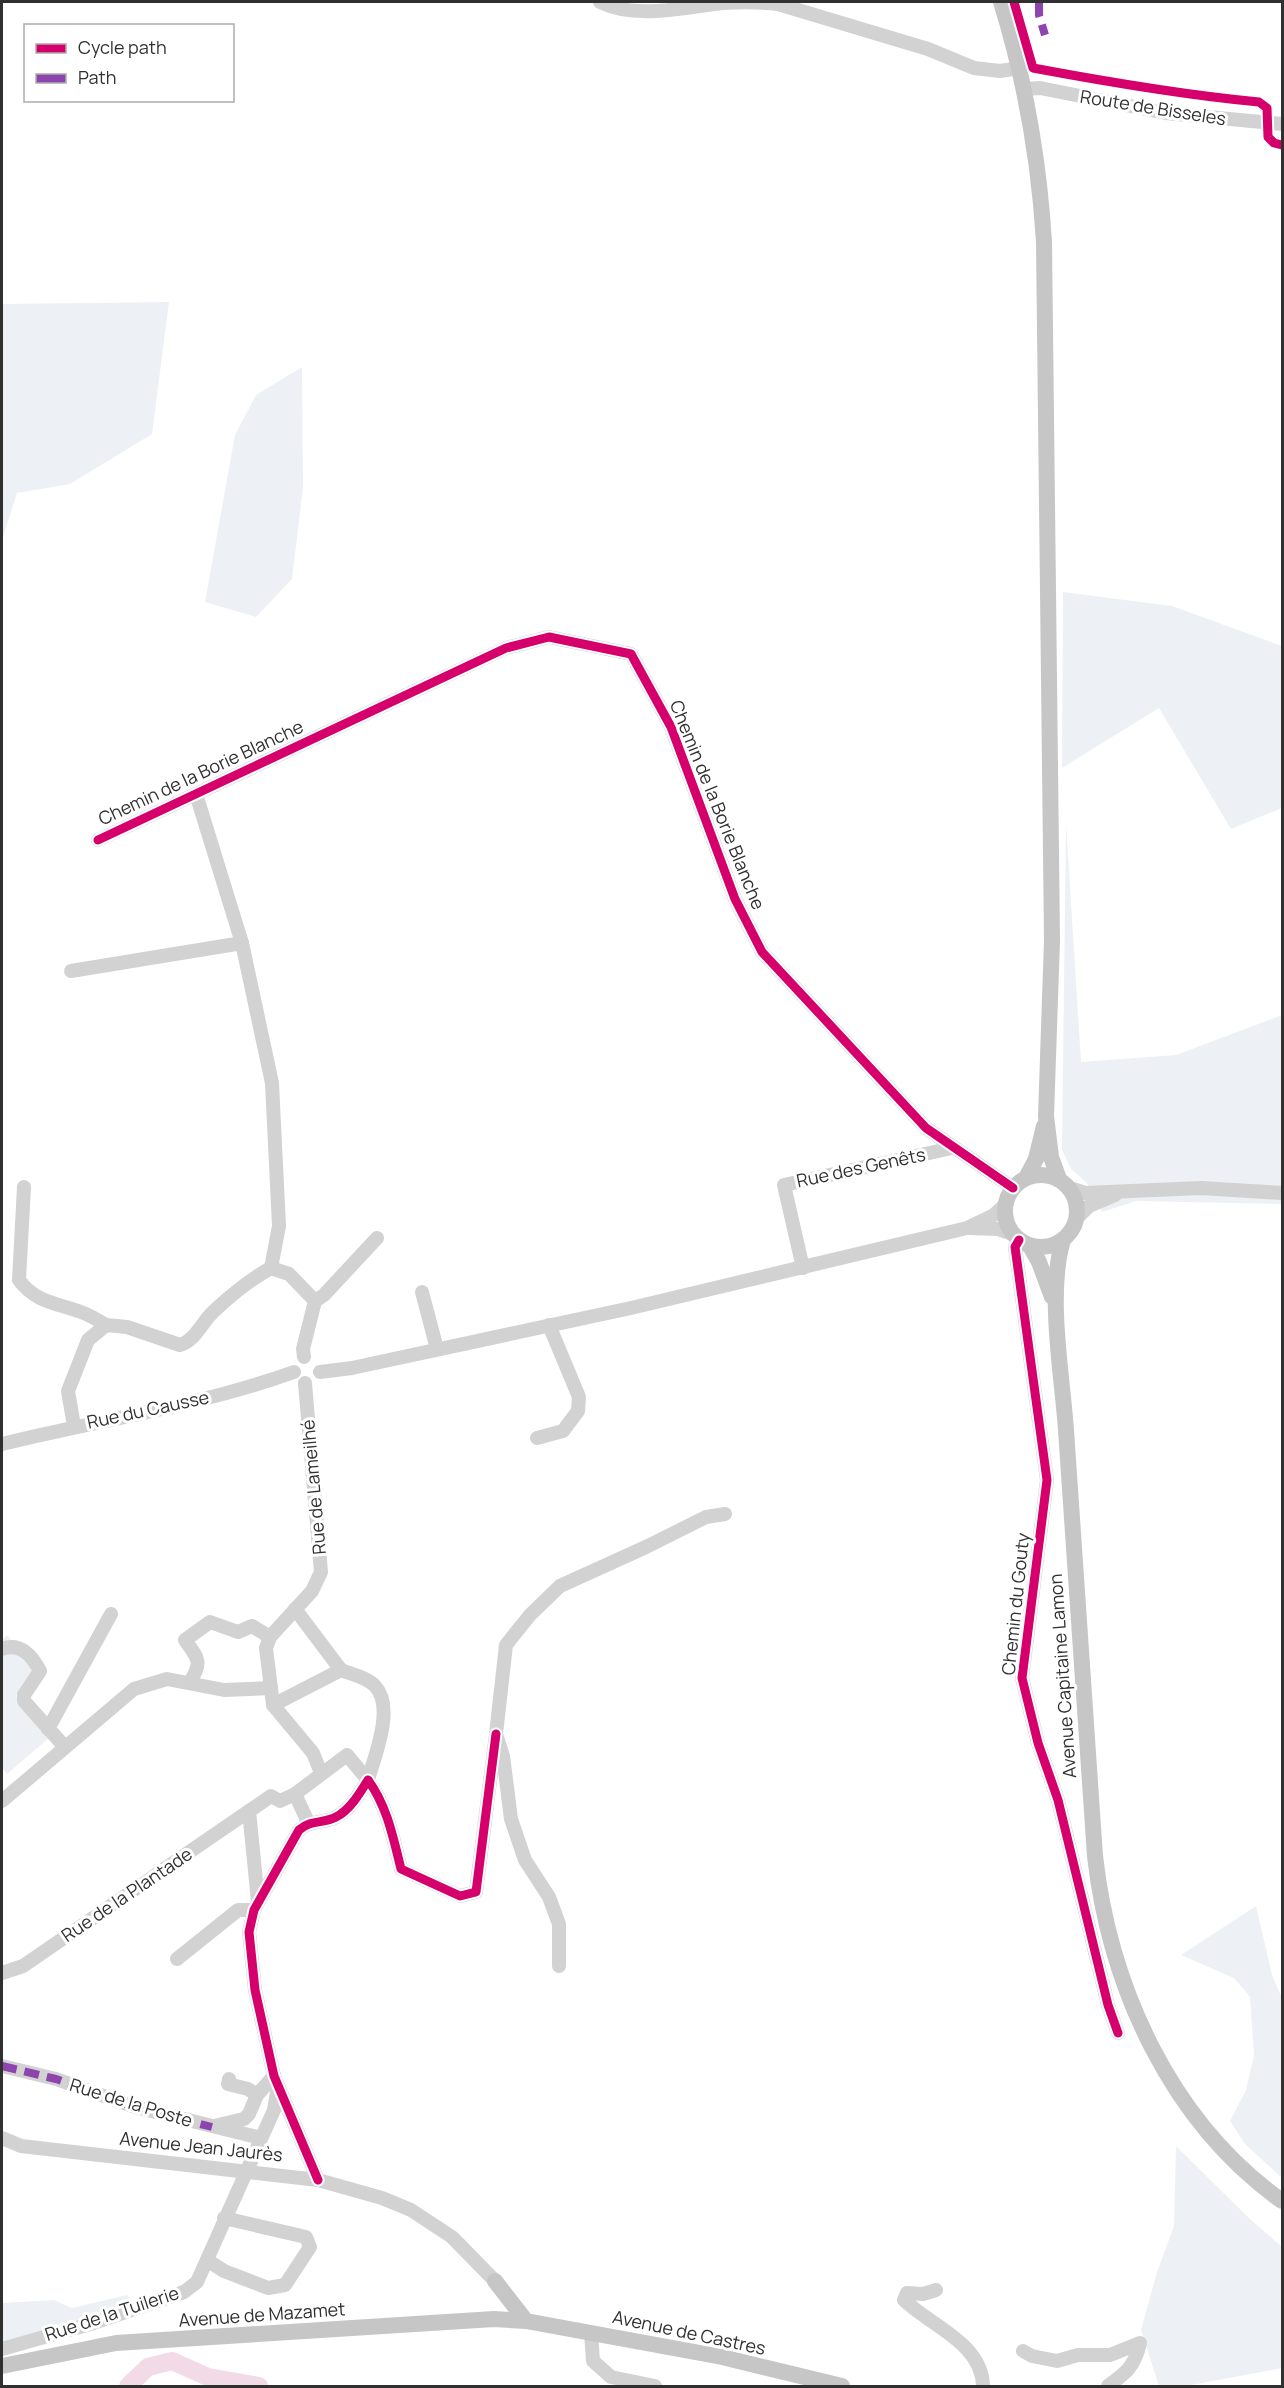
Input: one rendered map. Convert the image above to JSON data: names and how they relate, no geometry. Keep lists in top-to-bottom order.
{
  "streets": {
    "main road": [
      "Avenue Capitaine Lamon",
      "Avenue Jean Jaurès",
      "Avenue de Mazamet",
      "Avenue de Castres"
    ],
    "street": [
      "Route de Bisseles",
      "Chemin de la Borie Blanche",
      "Rue des Genêts",
      "Rue du Causse",
      "Rue de Lameilhé",
      "Chemin du Gouty",
      "Rue de la Plantade",
      "Rue de la Poste",
      "Rue de la Tuilerie"
    ]
  },
  "crossings": [
    ["Chemin de la Borie Blanche", "Rue des Genêts"],
    ["Chemin de la Borie Blanche", "Chemin du Gouty"],
    ["Chemin de la Borie Blanche", "Avenue Capitaine Lamon"],
    ["Rue du Causse", "Rue de Lameilhé"],
    ["Chemin du Gouty", "Avenue Capitaine Lamon"],
    ["Rue de la Poste", "Rue de la Tuilerie"],
    ["Avenue Jean Jaurès", "Rue de la Tuilerie"],
    ["Avenue Jean Jaurès", "Avenue de Mazamet"],
    ["Avenue Jean Jaurès", "Avenue de Castres"],
    ["Avenue de Mazamet", "Avenue de Castres"]
  ],
  "legend": ["Cycle path", "Path"]
}
